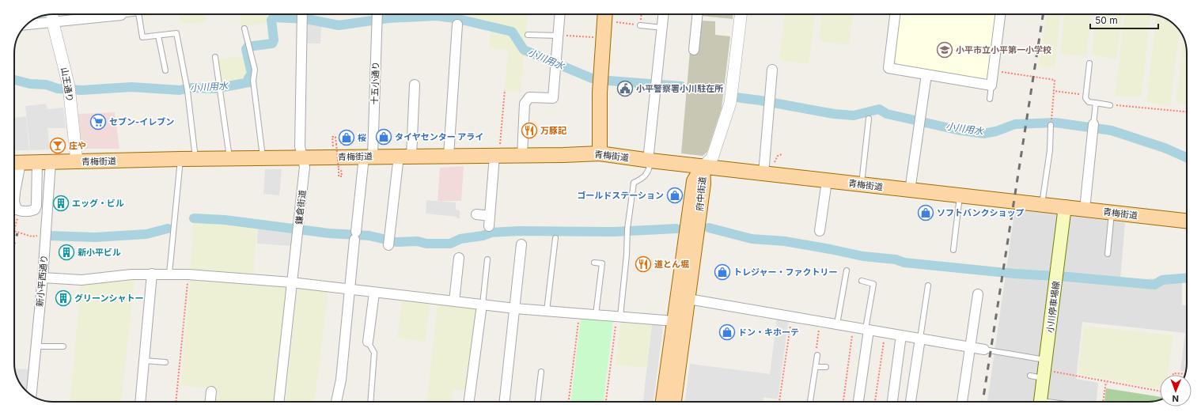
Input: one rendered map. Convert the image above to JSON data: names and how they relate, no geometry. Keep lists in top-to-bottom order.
{
  "streets": {
    "main road": ["青梅街道", "府中街道", "小川停車場線"],
    "street": [
      "十五小通り",
      "山王通り",
      "鎌倉街道",
      "新小平西通り"
    ]
  },
  "crossings": [
    ["十五小通り", "青梅街道"],
    ["山王通り", "青梅街道"],
    ["青梅街道", "府中街道"],
    ["青梅街道", "鎌倉街道"],
    ["青梅街道", "新小平西通り"],
    ["青梅街道", "小川停車場線"]
  ],
  "water": ["小川用水"],
  "places": {
    "school or university": ["小平市立小平第一小学校"],
    "public building": ["小平警察署小川駐在所"],
    "supermarket": ["セブン-イレブン"],
    "restaurant": ["万豚記", "道とん堀"],
    "shop": [
      "タイヤセンター アライ",
      "桜",
      "ゴールドステーション",
      "ソフトバンクショップ",
      "トレジャー・ファクトリー",
      "ドン・キホーテ"
    ],
    "bar": ["庄や"],
    "building": ["エッグ・ビル", "新小平ビル", "グリーンシャトー"]
  },
  "scale_bar": "50 m",
  "north": "bottom"
}
